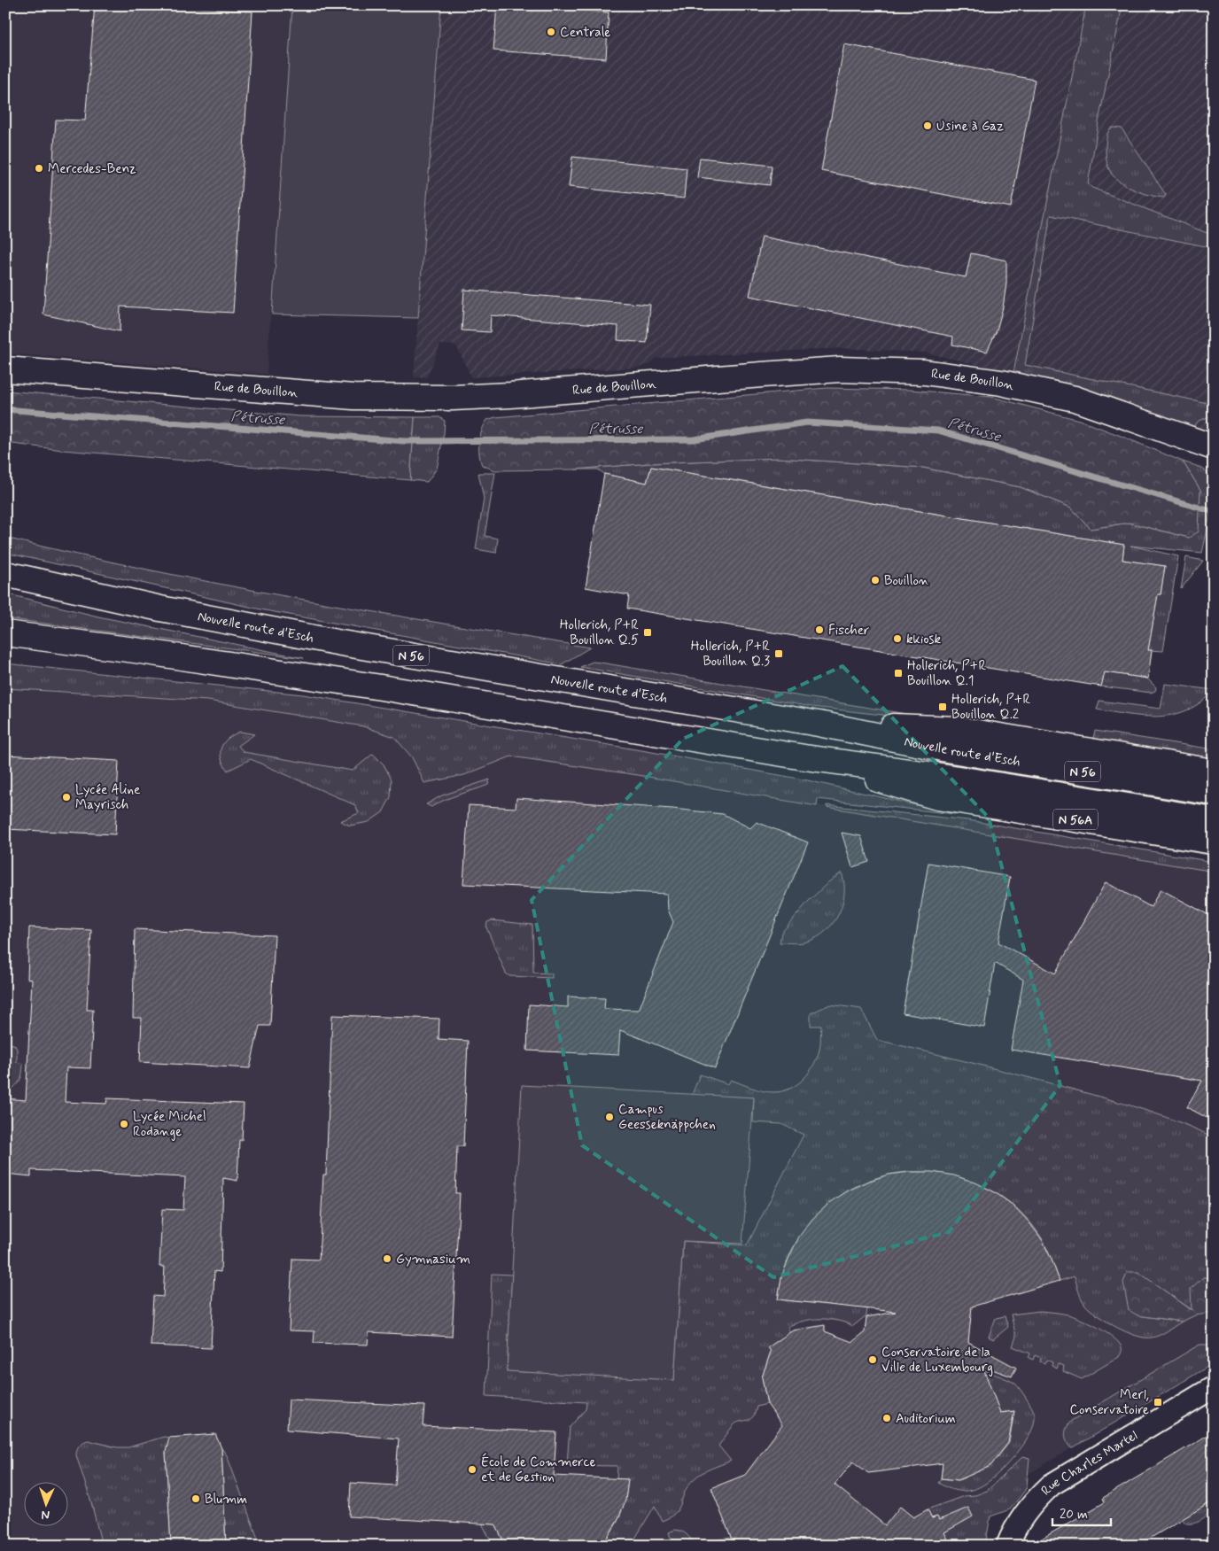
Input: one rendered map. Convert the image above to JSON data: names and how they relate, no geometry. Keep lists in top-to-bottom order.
{
  "streets": {
    "main road": [
      "Rue de Bouillon",
      "Nouvelle route d'Esch",
      "N 56",
      "N 56A"
    ],
    "street": ["Rue Charles Martel"]
  },
  "crossings": [
    ["Nouvelle route d'Esch", "N 56"],
    ["Nouvelle route d'Esch", "N 56A"]
  ],
  "water": ["Pétrusse"],
  "places": {
    "other": [
      "Centrale",
      "Usine à Gaz",
      "Mercedes-Benz",
      "Bouillon",
      "Fischer",
      "kkiosk",
      "Lycée Aline Mayrisch",
      "Campus Geesseknäppchen",
      "Lycée Michel Rodange",
      "Gymnasium",
      "Conservatoire de la Ville de Luxembourg",
      "Auditorium",
      "École de Commerce et de Gestion",
      "Blumm"
    ],
    "transit": [
      "Hollerich, P+R Bouillon Q.5",
      "Hollerich, P+R Bouillon Q.3",
      "Hollerich, P+R Bouillon Q.1",
      "Hollerich, P+R Bouillon Q.2",
      "Merl, Conservatoire"
    ]
  },
  "scale_bar": "20 m",
  "north": "bottom"
}
